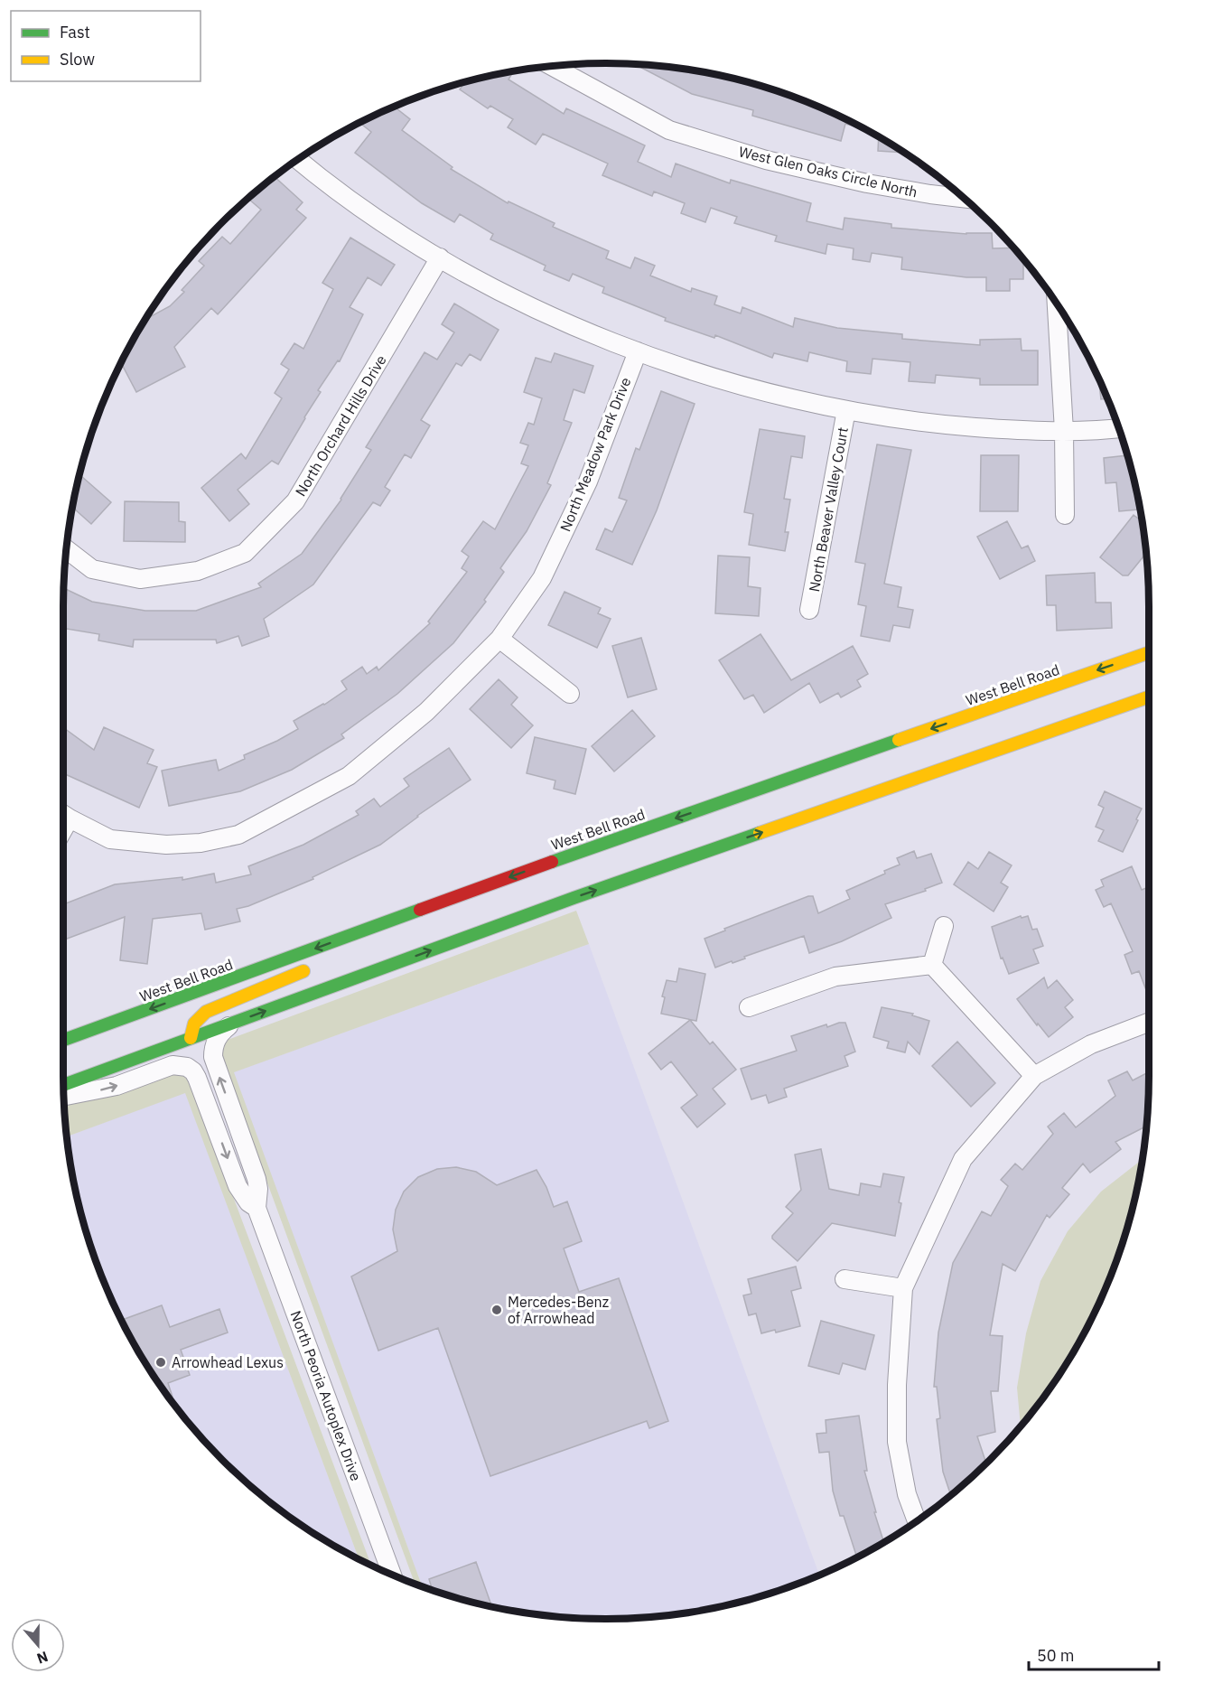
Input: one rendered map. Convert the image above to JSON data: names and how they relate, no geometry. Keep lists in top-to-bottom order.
{
  "streets": {
    "main road": ["West Bell Road"],
    "street": [
      "West Glen Oaks Circle North",
      "North Orchard Hills Drive",
      "North Meadow Park Drive",
      "North Beaver Valley Court",
      "North Peoria Autoplex Drive"
    ]
  },
  "places": ["Mercedes-Benz of Arrowhead", "Arrowhead Lexus"],
  "legend": ["Fast", "Slow"],
  "scale_bar": "50 m",
  "north": "bottom"
}
